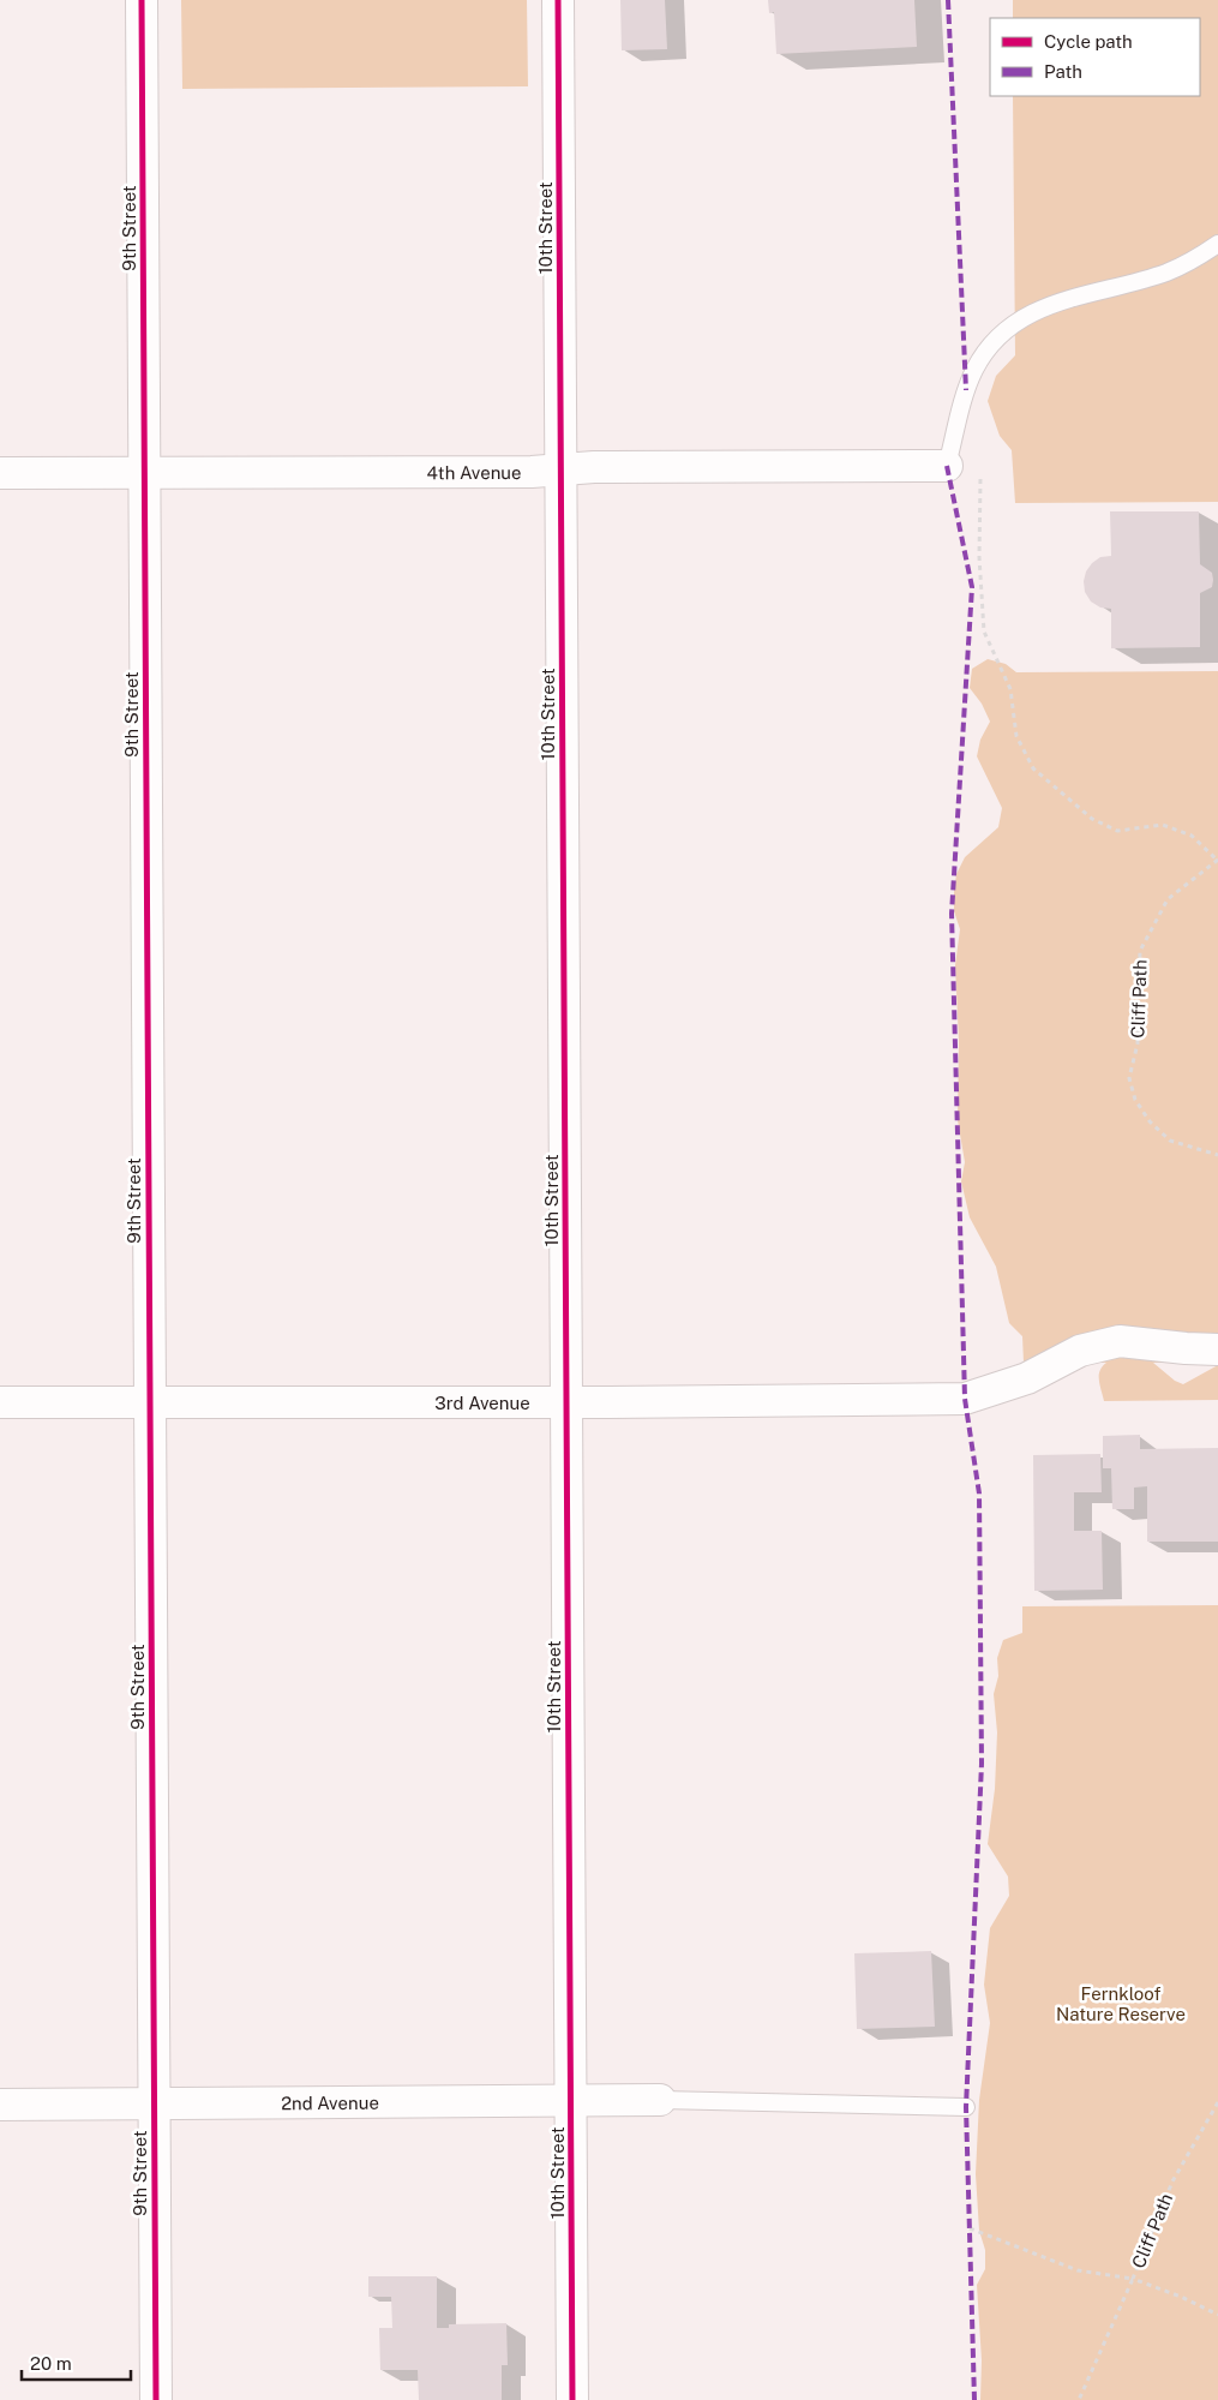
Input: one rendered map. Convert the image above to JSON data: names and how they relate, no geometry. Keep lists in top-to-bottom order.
{
  "streets": {
    "street": [
      "9th Street",
      "10th Street",
      "4th Avenue",
      "3rd Avenue",
      "2nd Avenue"
    ],
    "path": ["Cliff Path"]
  },
  "crossings": [
    ["9th Street", "4th Avenue"],
    ["9th Street", "3rd Avenue"],
    ["9th Street", "2nd Avenue"],
    ["10th Street", "4th Avenue"],
    ["10th Street", "3rd Avenue"],
    ["10th Street", "2nd Avenue"]
  ],
  "parks": ["Fernkloof Nature Reserve"],
  "legend": ["Cycle path", "Path"],
  "scale_bar": "20 m"
}
